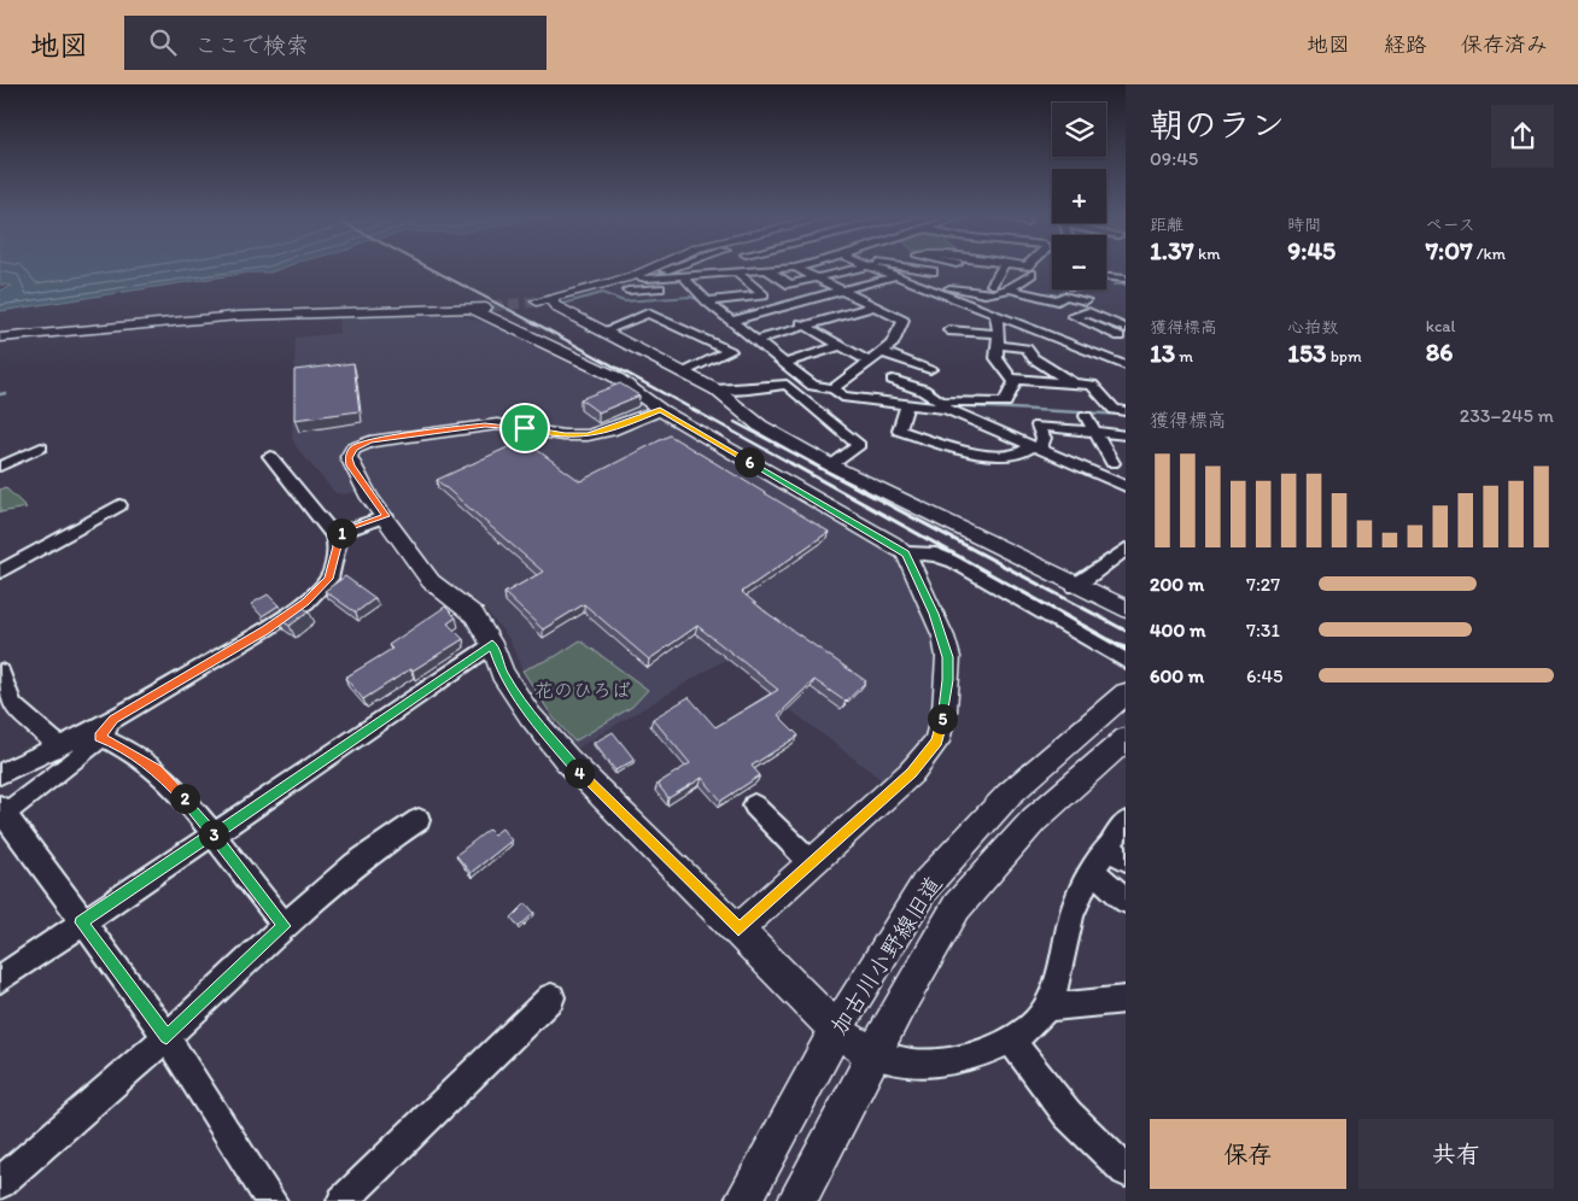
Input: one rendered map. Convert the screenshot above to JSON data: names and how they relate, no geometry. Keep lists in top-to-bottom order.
{
  "streets": {
    "street": ["加古川小野線旧道"]
  },
  "parks": ["花のひろば"],
  "page": {
    "header": "地図",
    "search": "ここで検索",
    "nav": ["地図", "経路", "保存済み"],
    "heading": ["朝のラン", "09:45"],
    "map_buttons": ["+", "−"],
    "stats": [
      ["距離", "1.37 km"],
      ["時間", "9:45"],
      ["ペース", "7:07 /km"],
      ["獲得標高", "13 m"],
      ["心拍数", "153 bpm"],
      ["kcal", "86"]
    ],
    "chart": ["獲得標高", "233–245 m"],
    "pins": [
      "6",
      "1",
      "5",
      "4",
      "2",
      "3"
    ],
    "list": [
      {
        "name": "200 m",
        "note": "7:27"
      },
      {
        "name": "400 m",
        "note": "7:31"
      },
      {
        "name": "600 m",
        "note": "6:45"
      }
    ],
    "buttons": ["保存", "共有"]
  }
}
